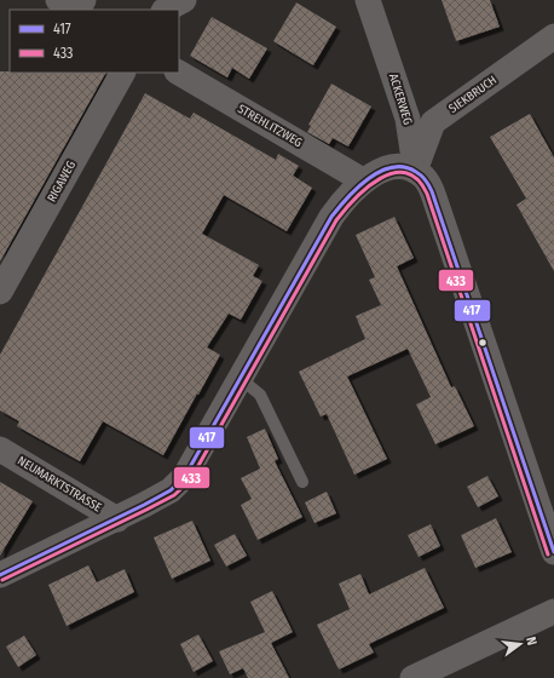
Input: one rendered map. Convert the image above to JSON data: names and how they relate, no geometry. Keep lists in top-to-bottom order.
{
  "streets": {
    "street": [
      "SIEKBRUCH",
      "ACKERWEG",
      "STREHLITZWEG",
      "RIGAWEG",
      "NEUMARKTSTRASSE"
    ]
  },
  "crossings": [
    ["SIEKBRUCH", "ACKERWEG"]
  ],
  "lines": ["transit line 417", "transit line 433"],
  "legend": ["417", "433"],
  "north": "right"
}
